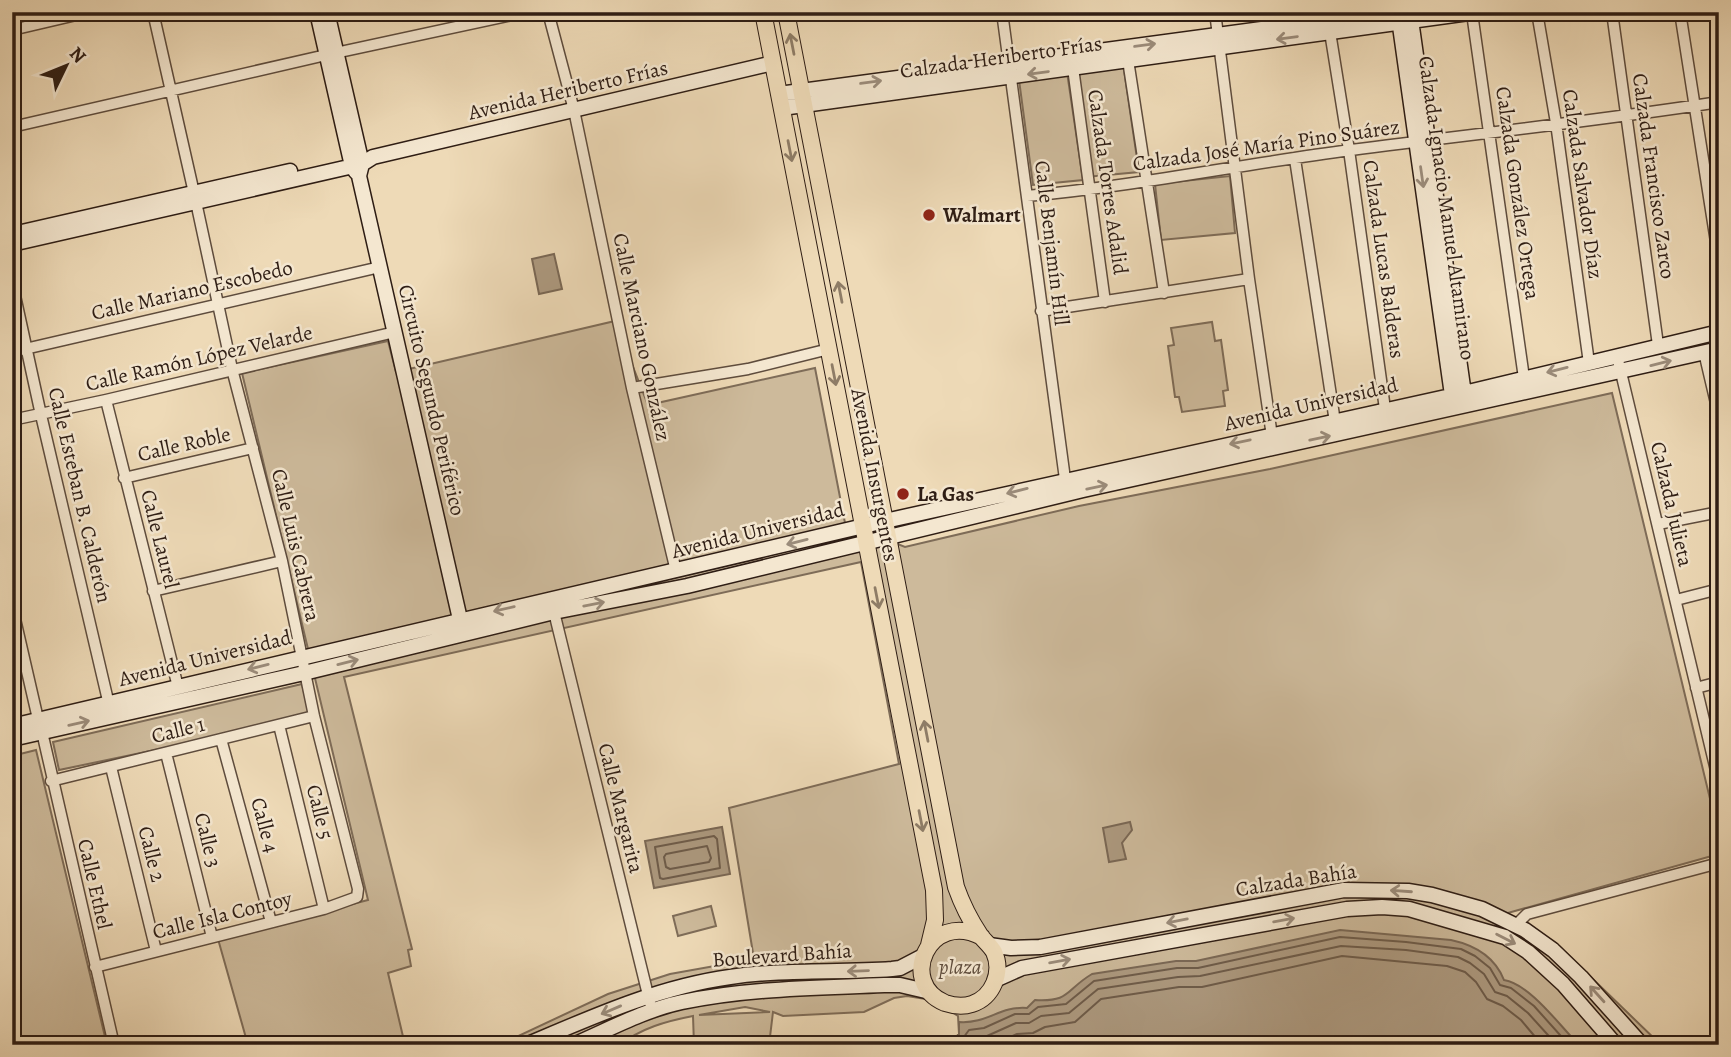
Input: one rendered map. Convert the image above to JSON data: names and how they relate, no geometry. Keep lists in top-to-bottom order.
{
  "streets": {
    "main road": [
      "Calzada Heriberto Frías",
      "Avenida Heriberto Frías",
      "Calzada Ignacio Manuel Altamirano",
      "Circuito Segundo Periférico",
      "Avenida Universidad",
      "Avenida Insurgentes",
      "Calzada Bahía",
      "Boulevard Bahía"
    ],
    "street": [
      "Calzada José María Pino Suárez",
      "Calzada Francisco Zarco",
      "Calzada Torres Adalid",
      "Calzada Salvador Díaz",
      "Calzada González Ortega",
      "Calle Benjamín Hill",
      "Calzada Lucas Balderas",
      "Calle Mariano Escobedo",
      "Calle Marciano González",
      "Calle Ramón López Velarde",
      "Calle Roble",
      "Calle Esteban B. Calderón",
      "Calzada Julieta",
      "Calle Laurel",
      "Calle Luis Cabrera",
      "Calle 1",
      "Calle Margarita",
      "Calle 5",
      "Calle 4",
      "Calle 3",
      "Calle 2",
      "Calle Ethel",
      "Calle Isla Contoy"
    ]
  },
  "crossings": [
    ["Calzada Heriberto Frías", "Calzada Torres Adalid"],
    ["Calzada Heriberto Frías", "Calzada González Ortega"],
    ["Calzada Heriberto Frías", "Calzada Ignacio Manuel Altamirano"],
    ["Calzada Heriberto Frías", "Calle Benjamín Hill"],
    ["Calzada Heriberto Frías", "Calzada Lucas Balderas"],
    ["Calzada Heriberto Frías", "Avenida Insurgentes"],
    ["Avenida Heriberto Frías", "Calle Marciano González"],
    ["Avenida Heriberto Frías", "Circuito Segundo Periférico"],
    ["Avenida Heriberto Frías", "Avenida Insurgentes"],
    ["Avenida Heriberto Frías", "Calle Luis Cabrera"],
    ["Calzada José María Pino Suárez", "Calzada Francisco Zarco"],
    ["Calzada José María Pino Suárez", "Calzada Torres Adalid"],
    ["Calzada José María Pino Suárez", "Calzada Salvador Díaz"],
    ["Calzada José María Pino Suárez", "Calzada González Ortega"],
    ["Calzada José María Pino Suárez", "Calzada Ignacio Manuel Altamirano"],
    ["Calzada José María Pino Suárez", "Calle Benjamín Hill"],
    ["Calzada José María Pino Suárez", "Calzada Lucas Balderas"],
    ["Calzada Francisco Zarco", "Avenida Universidad"],
    ["Calzada Salvador Díaz", "Avenida Universidad"],
    ["Calzada González Ortega", "Avenida Universidad"],
    ["Calzada Ignacio Manuel Altamirano", "Avenida Universidad"],
    ["Calle Benjamín Hill", "Avenida Universidad"],
    ["Calzada Lucas Balderas", "Avenida Universidad"],
    ["Calle Mariano Escobedo", "Circuito Segundo Periférico"],
    ["Calle Mariano Escobedo", "Calle Esteban B. Calderón"],
    ["Calle Mariano Escobedo", "Calle Luis Cabrera"],
    ["Calle Marciano González", "Avenida Universidad"],
    ["Calle Ramón López Velarde", "Circuito Segundo Periférico"],
    ["Calle Ramón López Velarde", "Calle Esteban B. Calderón"],
    ["Calle Ramón López Velarde", "Calle Laurel"],
    ["Calle Ramón López Velarde", "Calle Luis Cabrera"],
    ["Circuito Segundo Periférico", "Avenida Universidad"],
    ["Avenida Universidad", "Avenida Insurgentes"],
    ["Avenida Universidad", "Calle Esteban B. Calderón"],
    ["Avenida Universidad", "Calzada Julieta"],
    ["Avenida Universidad", "Calle Laurel"],
    ["Avenida Universidad", "Calle Luis Cabrera"],
    ["Avenida Universidad", "Calle Margarita"],
    ["Avenida Universidad", "Calle Ethel"],
    ["Calle Roble", "Calle Laurel"],
    ["Calle Roble", "Calle Luis Cabrera"],
    ["Avenida Insurgentes", "Calzada Bahía"],
    ["Avenida Insurgentes", "Boulevard Bahía"],
    ["Calle Luis Cabrera", "Calle 1"],
    ["Calle Luis Cabrera", "Calle Isla Contoy"],
    ["Calle 1", "Calle 5"],
    ["Calle 1", "Calle 4"],
    ["Calle 1", "Calle 3"],
    ["Calle 1", "Calle 2"],
    ["Calle 1", "Calle Ethel"],
    ["Calle Margarita", "Boulevard Bahía"],
    ["Calle 5", "Calle Isla Contoy"],
    ["Calle 4", "Calle Isla Contoy"],
    ["Calle 3", "Calle Isla Contoy"],
    ["Calle 2", "Calle Isla Contoy"],
    ["Calzada Bahía", "Boulevard Bahía"],
    ["Calle Ethel", "Calle Isla Contoy"]
  ],
  "parks": ["plaza"],
  "places": ["Walmart", "La Gas"],
  "north": "top right"
}
